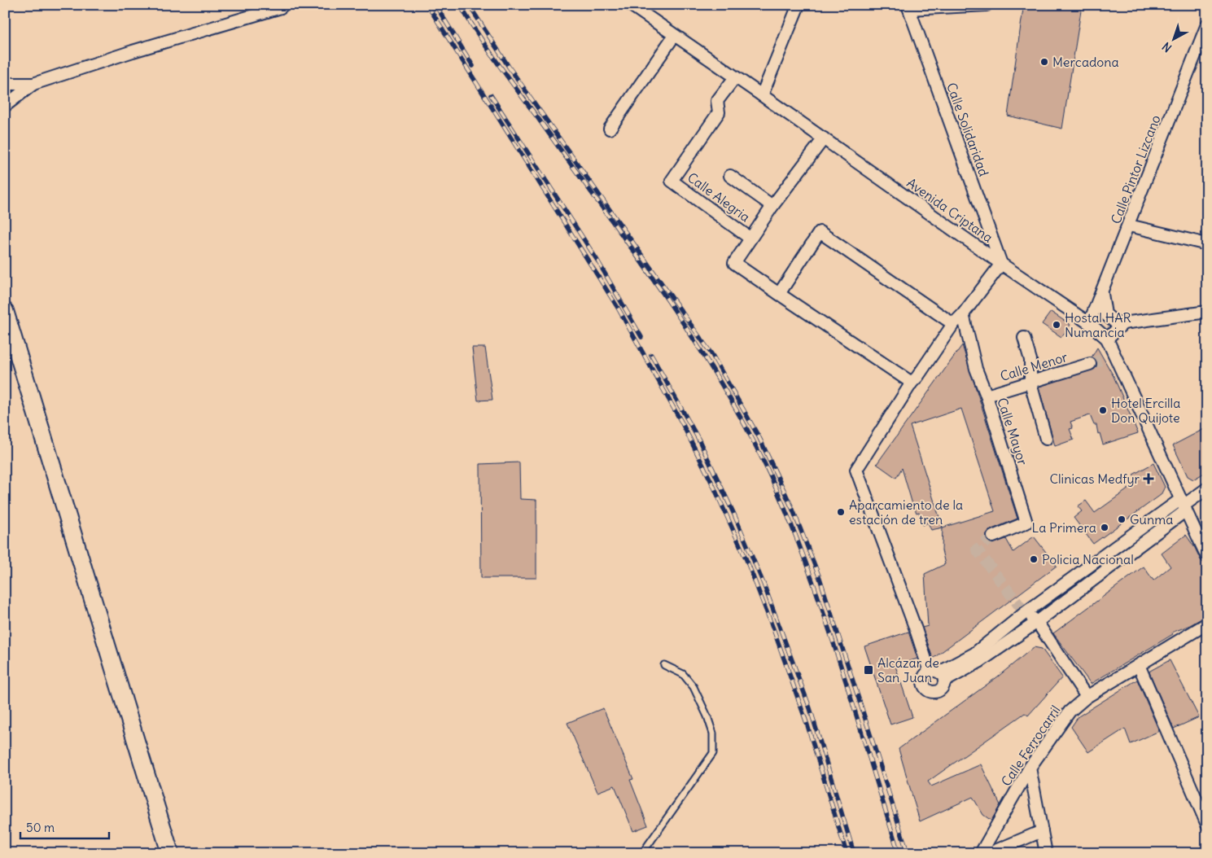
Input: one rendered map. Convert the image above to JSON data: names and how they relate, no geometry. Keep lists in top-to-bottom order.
{
  "streets": {
    "street": [
      "Calle Solidaridad",
      "Calle Pintor Lizcano",
      "Calle Alegria",
      "Avenida Criptana",
      "Calle Menor",
      "Calle Mayor",
      "Calle Ferrocarril"
    ]
  },
  "crossings": [
    ["Calle Solidaridad", "Avenida Criptana"],
    ["Calle Pintor Lizcano", "Avenida Criptana"],
    ["Calle Alegria", "Avenida Criptana"],
    ["Calle Menor", "Calle Mayor"]
  ],
  "places": {
    "other": [
      "Mercadona",
      "Hostal HAR Numancia",
      "Hotel Ercilla Don Quijote",
      "Aparcamiento de la estación de tren",
      "Gunma",
      "La Primera",
      "Policia Nacional"
    ],
    "health": ["Clinicas Medfyr"],
    "transit": ["Alcázar de San Juan"]
  },
  "scale_bar": "50 m",
  "north": "bottom left"
}
